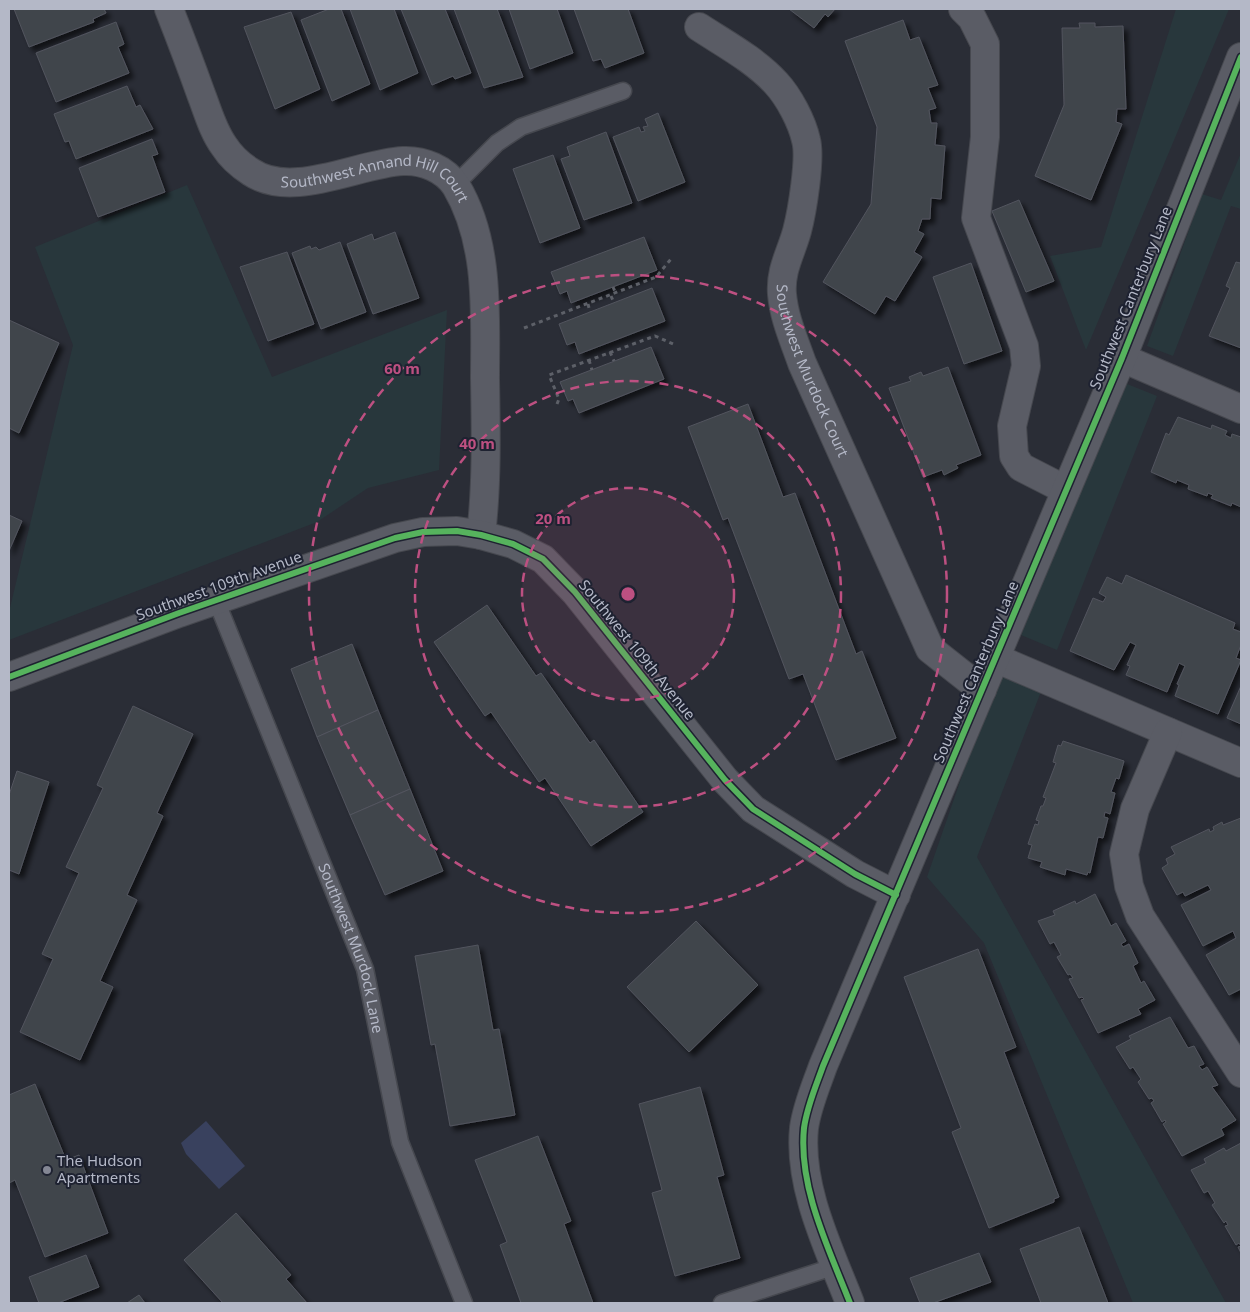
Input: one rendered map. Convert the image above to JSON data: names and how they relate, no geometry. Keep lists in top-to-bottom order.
{
  "streets": {
    "street": [
      "Southwest Annand Hill Court",
      "Southwest Canterbury Lane",
      "Southwest Murdock Court",
      "Southwest 109th Avenue"
    ],
    "lane": ["Southwest Murdock Lane"]
  },
  "crossings": [
    ["Southwest Annand Hill Court", "Southwest 109th Avenue"],
    ["Southwest Canterbury Lane", "Southwest Murdock Court"],
    ["Southwest Canterbury Lane", "Southwest 109th Avenue"],
    ["Southwest 109th Avenue", "Southwest Murdock Lane"]
  ],
  "places": ["The Hudson Apartments"],
  "rings": ["60 m", "40 m", "20 m"]
}
